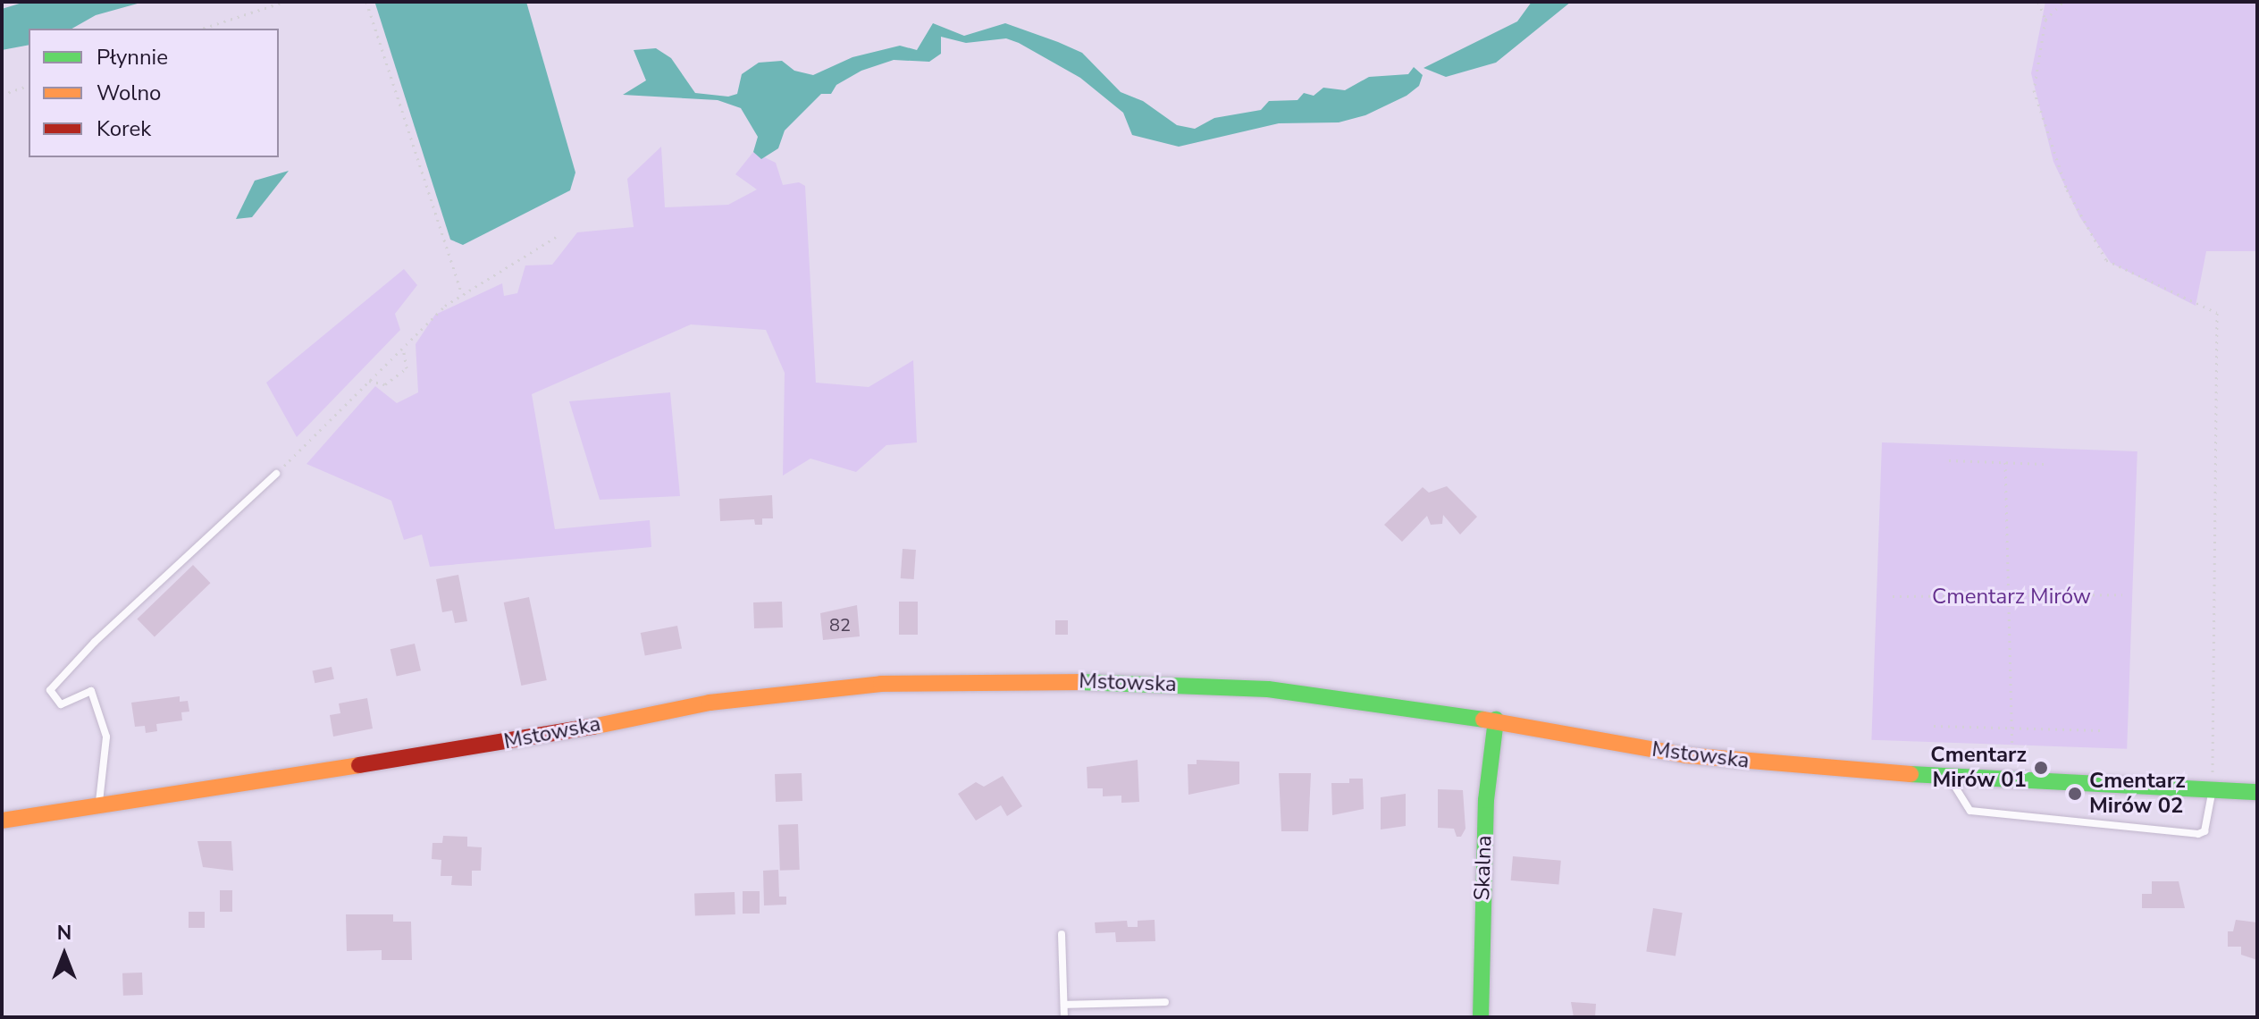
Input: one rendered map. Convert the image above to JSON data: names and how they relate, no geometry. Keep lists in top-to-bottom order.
{
  "streets": {
    "street": ["Mstowska", "Skalna"]
  },
  "crossings": [
    ["Mstowska", "Skalna"]
  ],
  "parks": ["Cmentarz Mirów"],
  "places": ["Cmentarz Mirów 01", "Cmentarz Mirów 02"],
  "house_numbers": ["82"],
  "legend": ["Płynnie", "Wolno", "Korek"],
  "north": "top"
}
